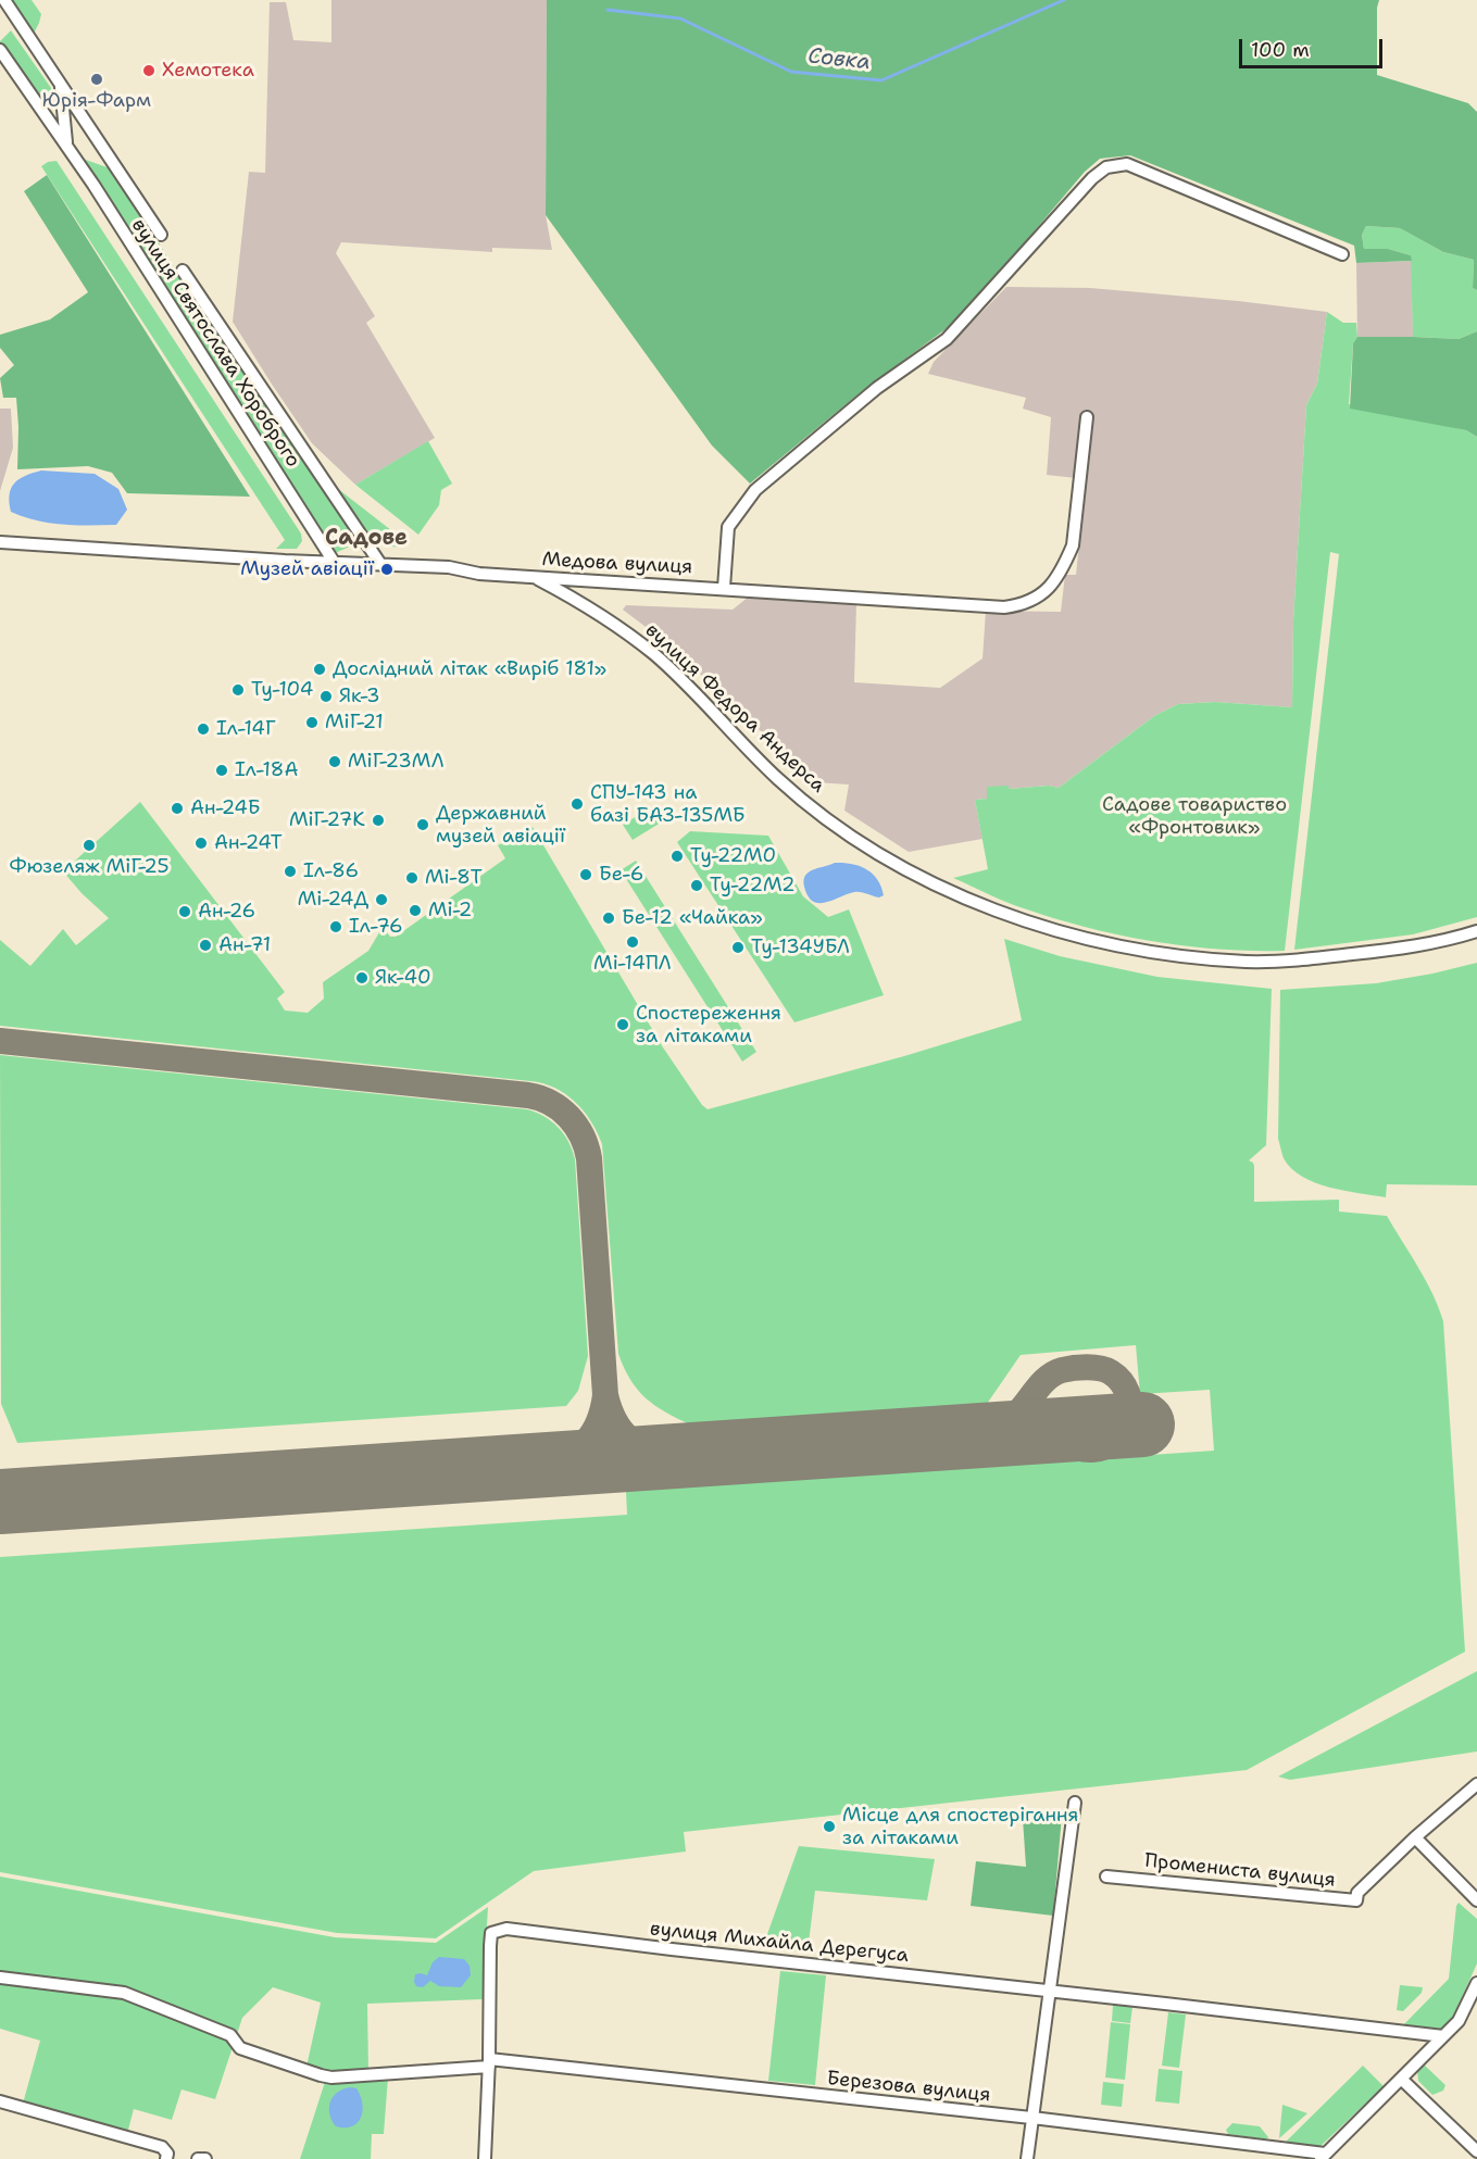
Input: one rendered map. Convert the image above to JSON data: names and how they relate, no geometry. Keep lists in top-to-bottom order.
{
  "streets": {
    "street": [
      "вулиця Святослава Хороброго",
      "Медова вулиця",
      "вулиця Федора Андерса",
      "Промениста вулиця",
      "вулиця Михайла Дерегуса",
      "Березова вулиця"
    ]
  },
  "crossings": [
    ["вулиця Святослава Хороброго", "Медова вулиця"],
    ["Медова вулиця", "вулиця Федора Андерса"],
    ["вулиця Михайла Дерегуса", "Березова вулиця"]
  ],
  "districts": ["Садове"],
  "water": ["Совка"],
  "parks": ["Садове товариство «Фронтовик»"],
  "places": [
    "Хемотека",
    "Юрія-Фарм",
    "Музей авіації",
    "Дослідний літак «Виріб 181»",
    "Ту-104",
    "Як-3",
    "МіГ-21",
    "Іл-14Г",
    "МіГ-23МЛ",
    "Іл-18А",
    "СПУ-143 на базі БАЗ-135МБ",
    "Ан-24Б",
    "МіГ-27K",
    "Державний музей авіації",
    "Ан-24Т",
    "Фюзеляж МіГ-25",
    "Ту-22М0",
    "Іл-86",
    "Бе-6",
    "Мі-8Т",
    "Ту-22М2",
    "Мі-24Д",
    "Мі-2",
    "Ан-26",
    "Бе-12 «Чайка»",
    "Іл-76",
    "Мі-14ПЛ",
    "Ан-71",
    "Ту-134УБЛ",
    "Як-40",
    "Спостереження за літаками",
    "Місце для спостерігання за літаками"
  ],
  "scale_bar": "100 m"
}
